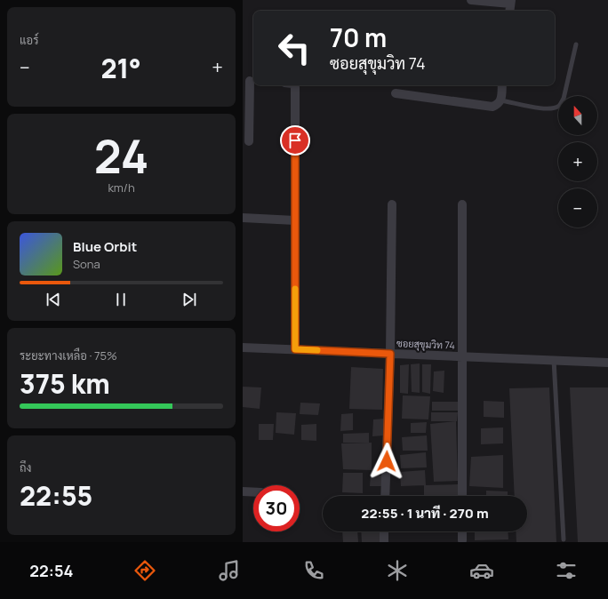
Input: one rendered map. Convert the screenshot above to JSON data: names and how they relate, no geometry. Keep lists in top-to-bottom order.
{
  "streets": {
    "street": ["ซอยสุขุมวิท 74"]
  },
  "north": "top",
  "page": {
    "tile": [
      "แอร์",
      ["24", "km/h"],
      ["ระยะทางเหลือ · 75%", "375 km"],
      ["ถึง", "22:55"]
    ],
    "turn": ["70 m", "ซอยสุขุมวิท 74"],
    "heat": ["−", "21°", "+"],
    "map_buttons": ["+", "−"],
    "song": ["Blue Orbit", "Sona"],
    "limit": "30",
    "trip": "22:55 · 1 นาที · 270 m",
    "tabs": "22:54"
  }
}
